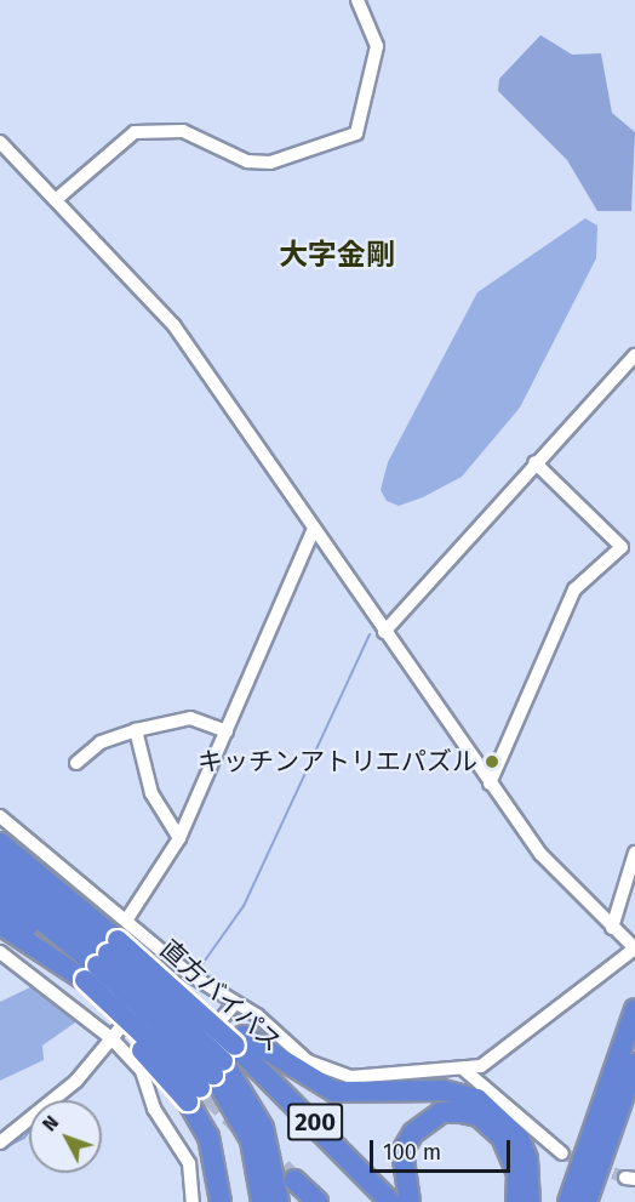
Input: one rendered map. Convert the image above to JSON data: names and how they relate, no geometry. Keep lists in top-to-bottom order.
{
  "streets": {
    "highway": ["直方バイパス", "200"]
  },
  "districts": ["大字金剛"],
  "places": ["キッチンアトリエパズル"],
  "scale_bar": "100 m",
  "north": "top left"
}
